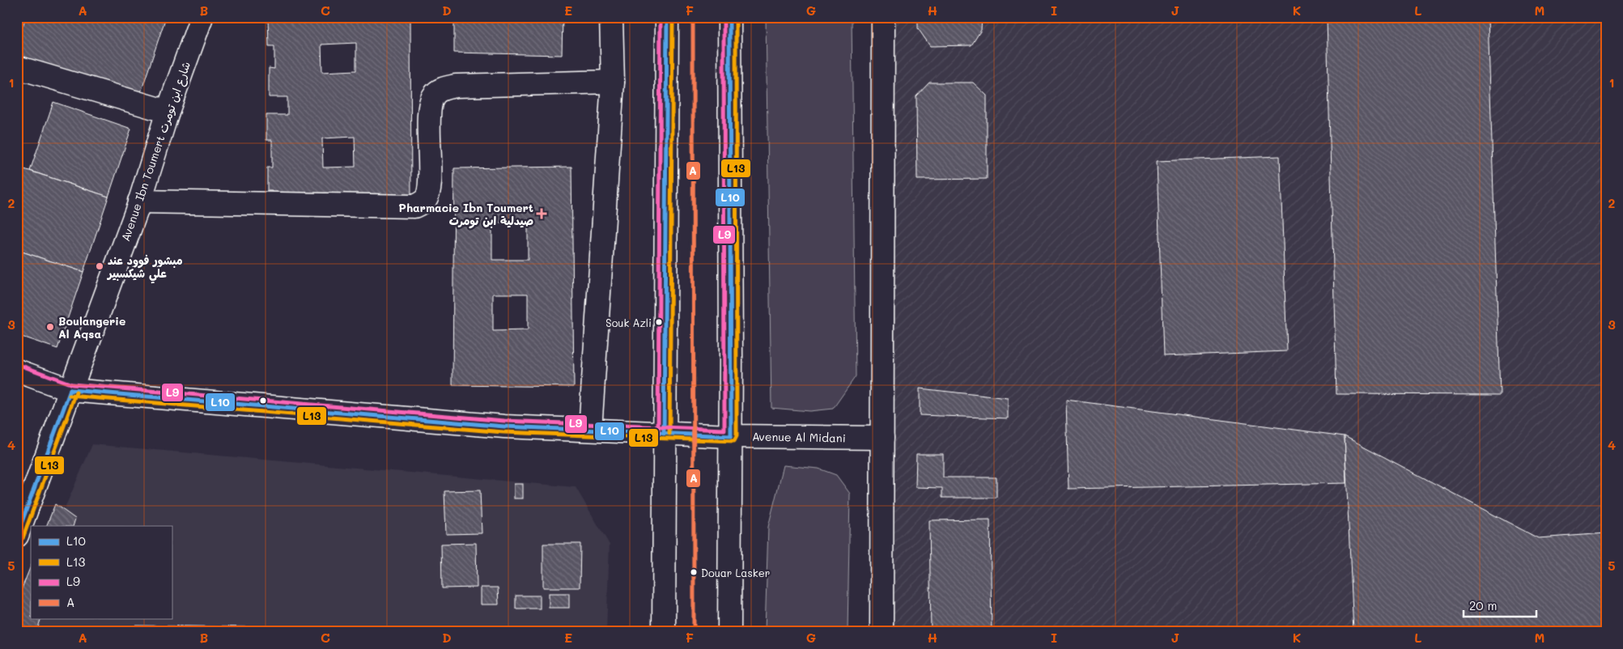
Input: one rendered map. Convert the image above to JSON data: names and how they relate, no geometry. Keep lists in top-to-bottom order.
{
  "streets": {
    "street": ["Avenue Ibn Toumert شارع ابن تومرت", "Avenue Al Midani"]
  },
  "crossings": [
    ["Avenue Ibn Toumert شارع ابن تومرت", "Avenue Al Midani"]
  ],
  "places": {
    "health": ["Pharmacie Ibn Toumert صيدلية ابن تومرت"],
    "other": [
      "مبشور فوود عند علي شيكسبير",
      "Souk Azli",
      "Boulangerie Al Aqsa",
      "Douar Lasker"
    ]
  },
  "lines": [
    "transit line L10",
    "transit line L13",
    "transit line L9",
    "transit line A"
  ],
  "legend": [
    "L10",
    "L13",
    "L9",
    "A"
  ],
  "scale_bar": "20 m",
  "grid": {
    "columns": [
      "A",
      "B",
      "C",
      "D",
      "E",
      "F",
      "G",
      "H",
      "I",
      "J",
      "K",
      "L",
      "M"
    ],
    "rows": [
      "1",
      "2",
      "3",
      "4",
      "5"
    ]
  }
}
